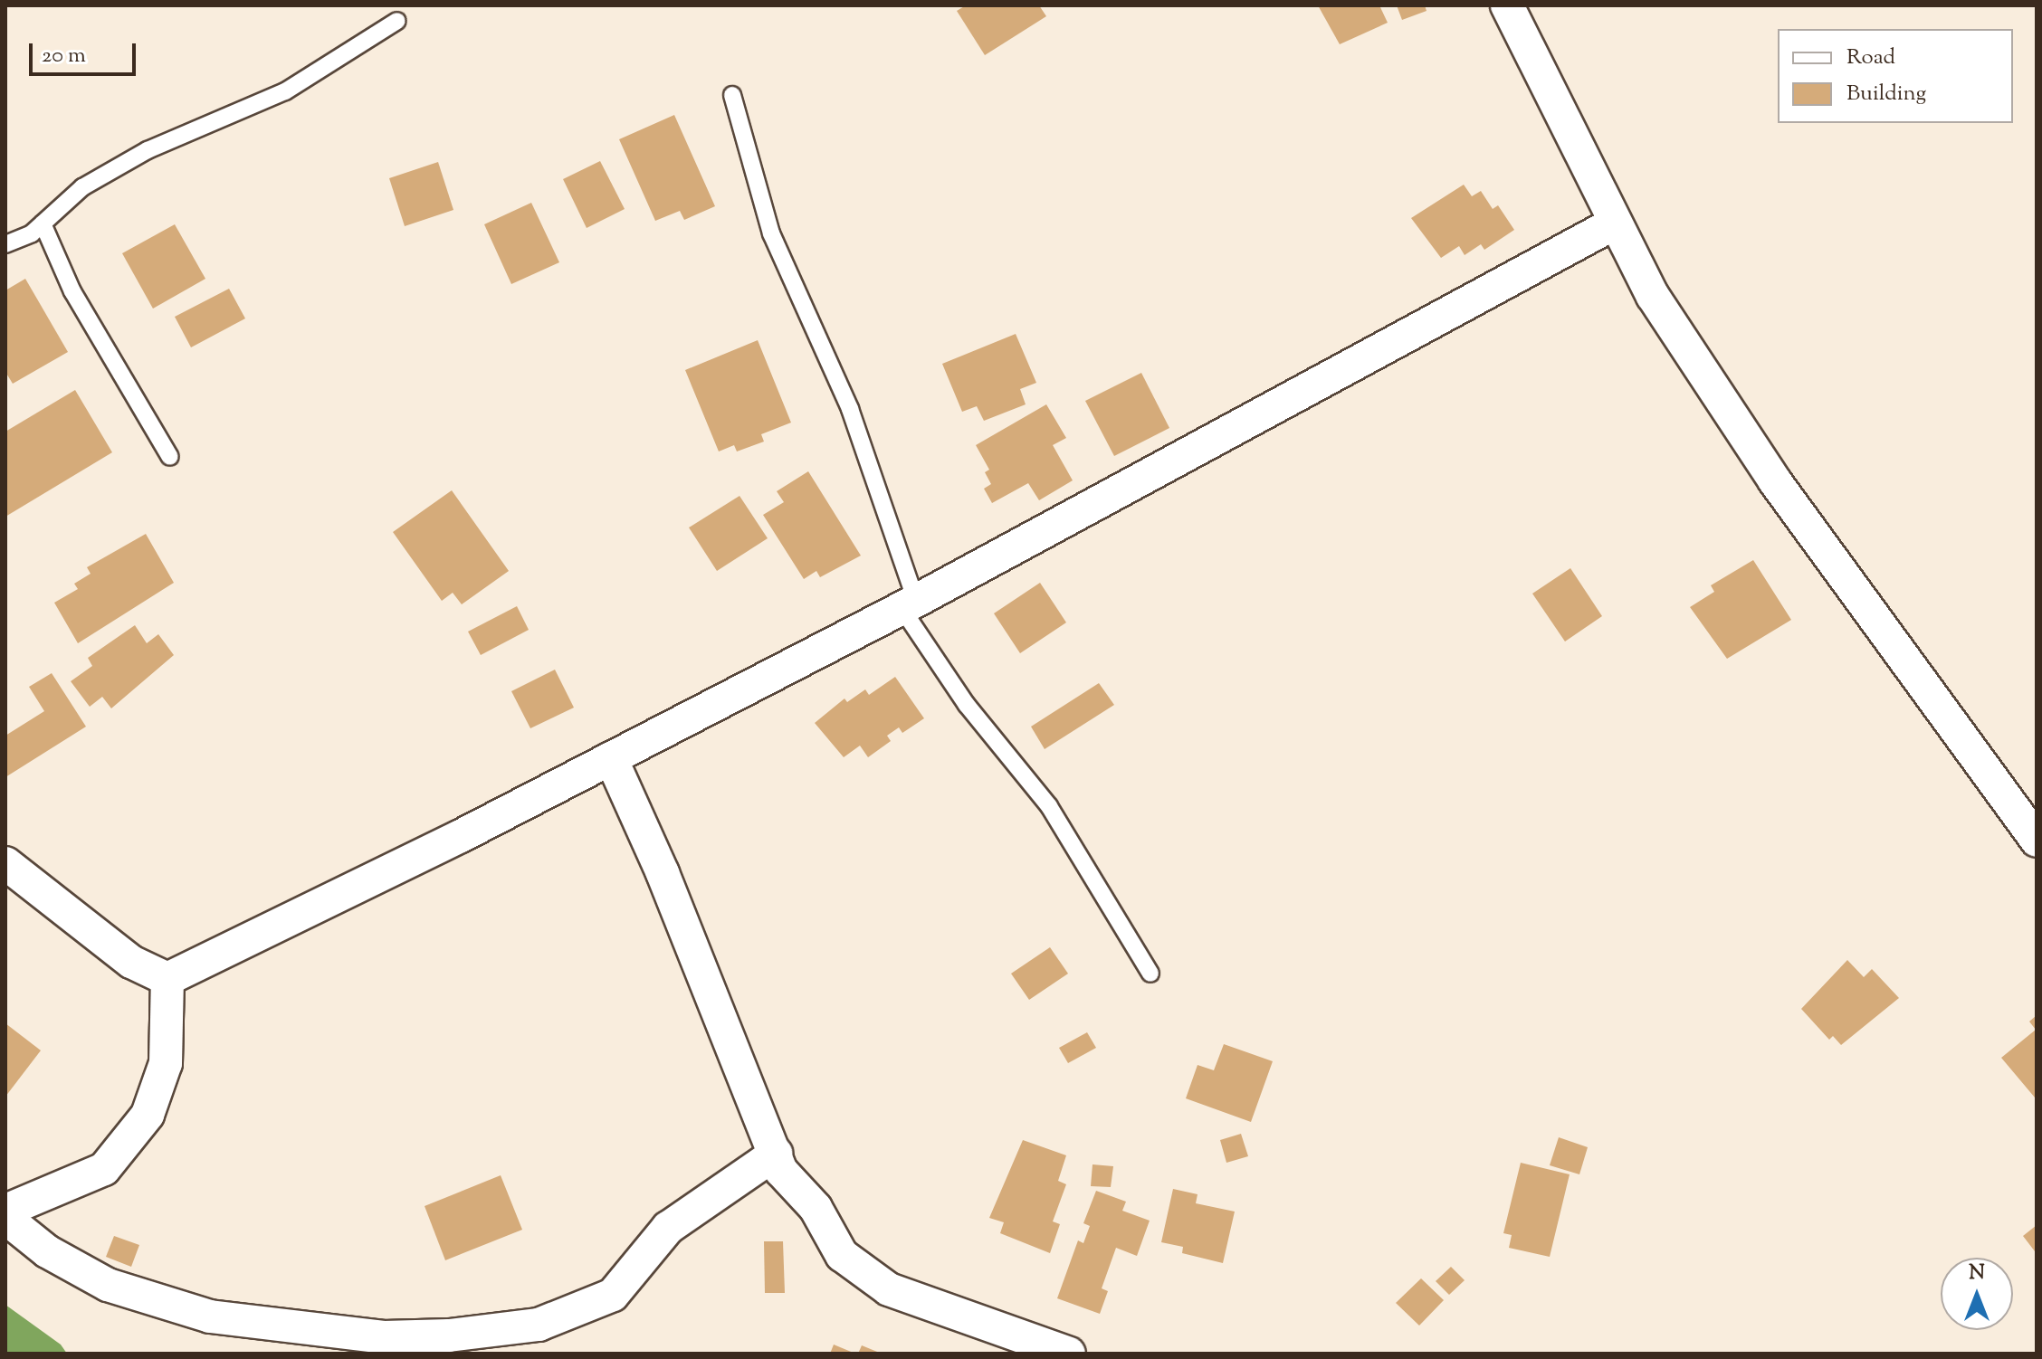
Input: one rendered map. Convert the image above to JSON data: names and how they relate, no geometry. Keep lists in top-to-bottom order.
{
  "legend": ["Road", "Building"],
  "scale_bar": "20 m",
  "north": "top"
}
